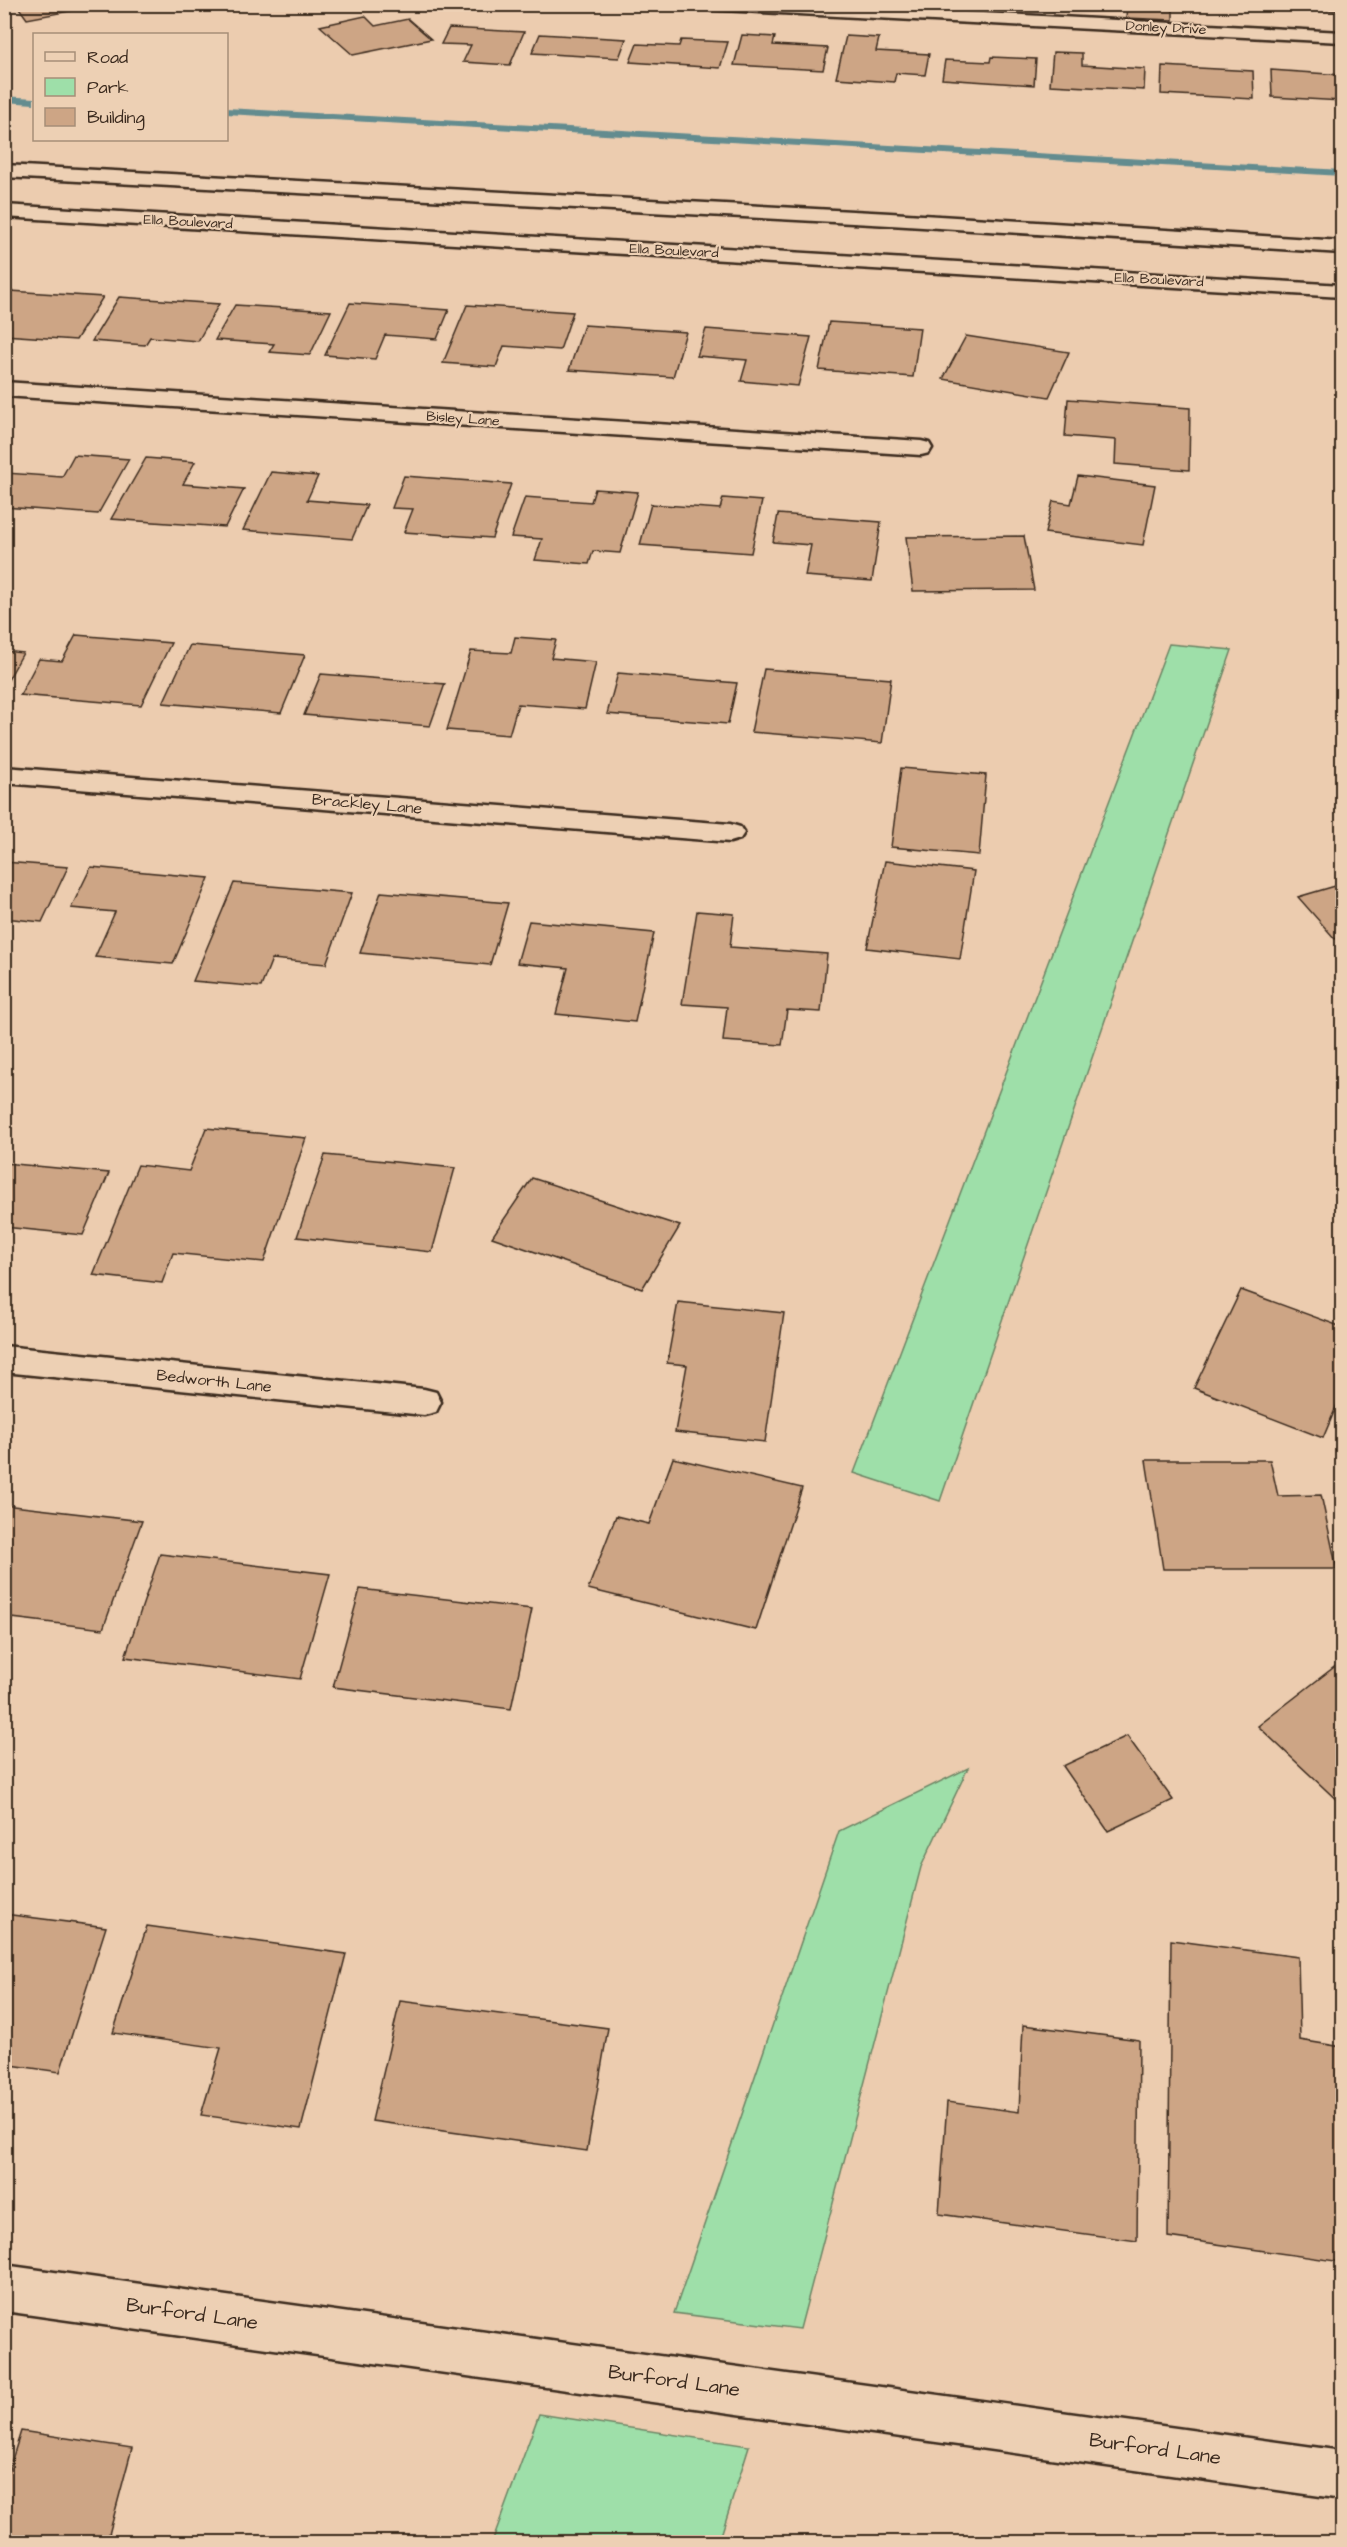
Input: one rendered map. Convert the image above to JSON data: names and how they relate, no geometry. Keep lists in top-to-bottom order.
{
  "streets": {
    "street": [
      "Donley Drive",
      "Ella Boulevard",
      "Bisley Lane",
      "Brackley Lane",
      "Bedworth Lane",
      "Burford Lane"
    ]
  },
  "legend": ["Road", "Park", "Building"]
}
